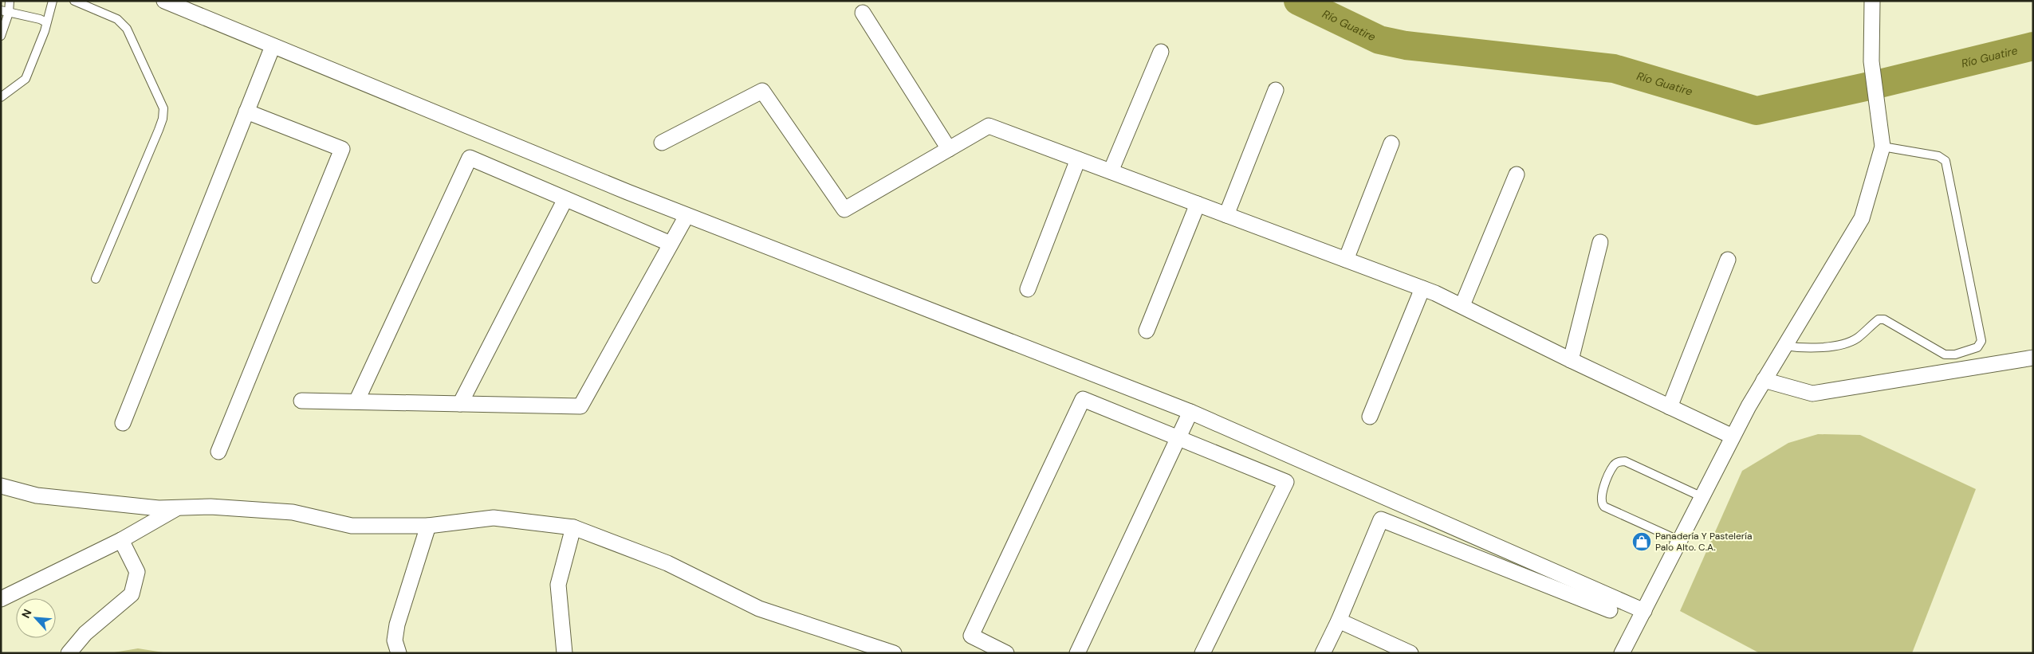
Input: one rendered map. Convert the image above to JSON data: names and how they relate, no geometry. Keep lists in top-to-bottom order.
{
  "water": ["Río Guatire"],
  "places": {
    "shop": ["Panadería Y Pastelería Palo Alto. C.A."]
  },
  "north": "top left"
}
